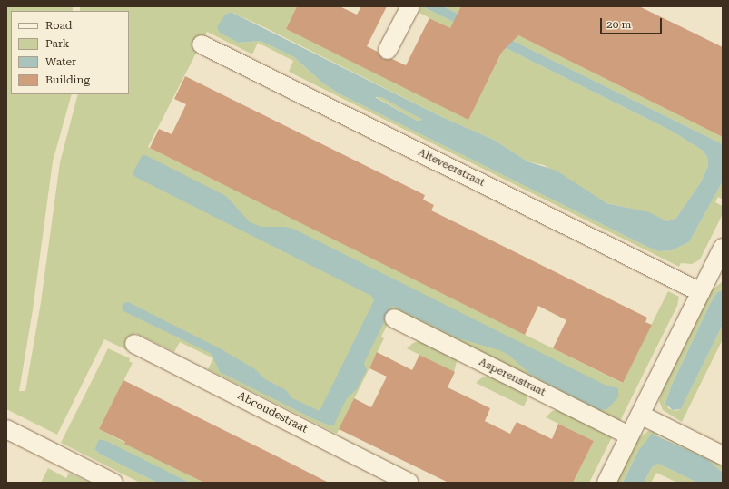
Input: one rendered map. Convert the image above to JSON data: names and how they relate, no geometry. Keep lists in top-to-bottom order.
{
  "streets": {
    "street": ["Alteveerstraat", "Asperenstraat", "Abcoudestraat"]
  },
  "legend": [
    "Road",
    "Park",
    "Water",
    "Building"
  ],
  "scale_bar": "20 m"
}
